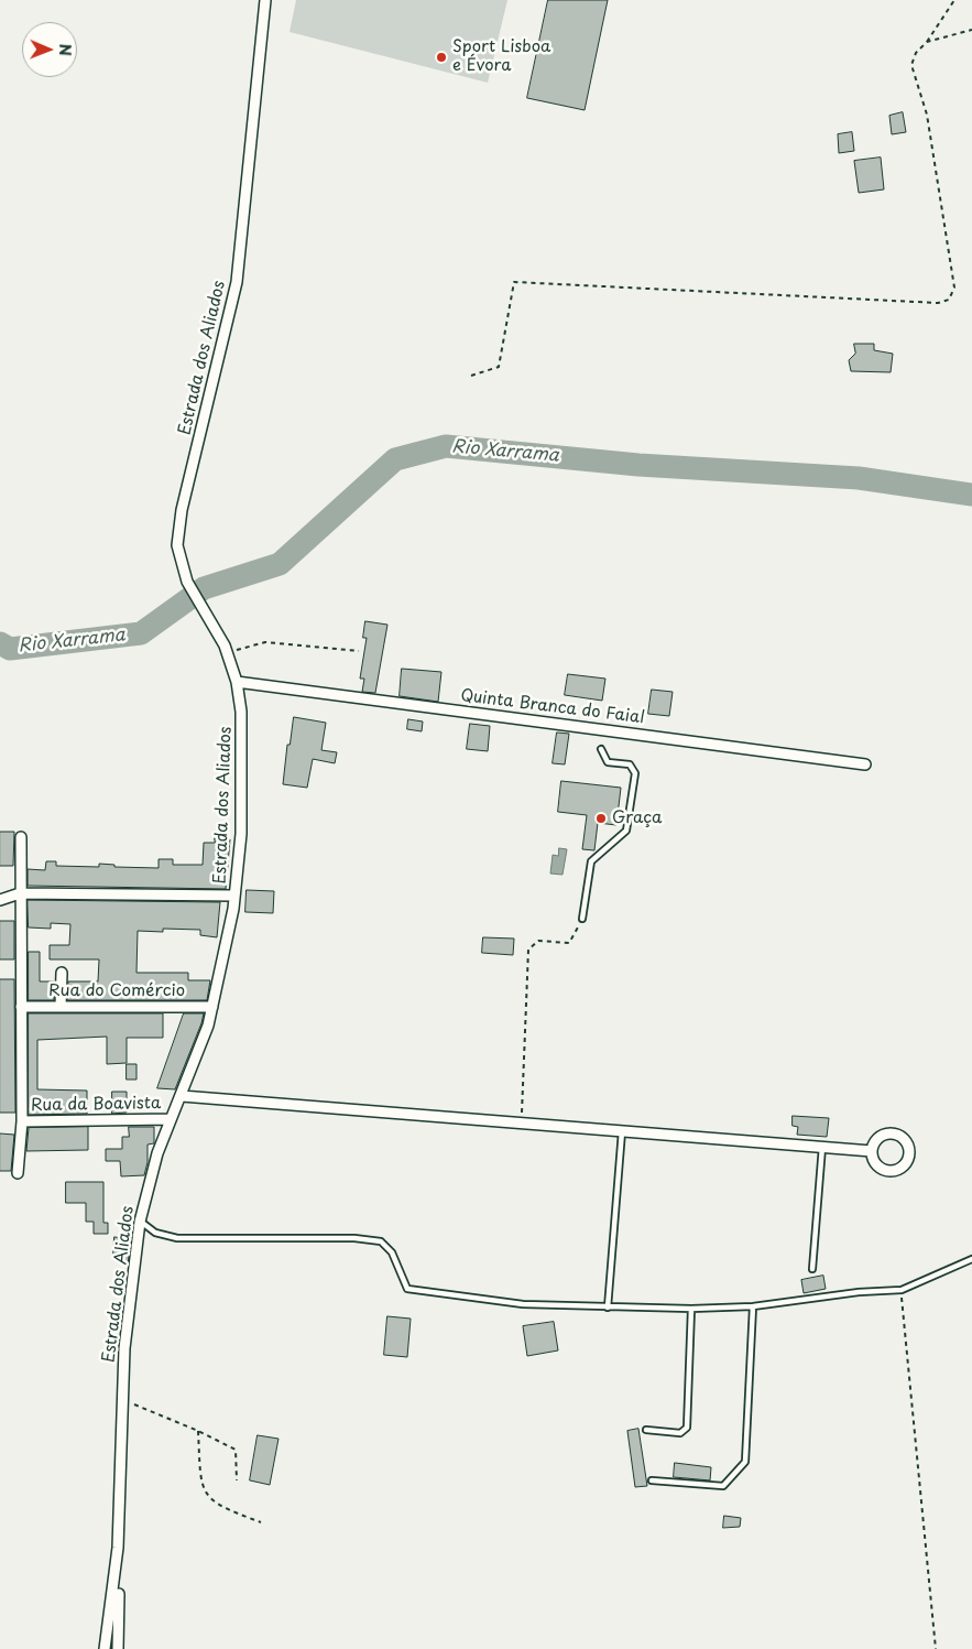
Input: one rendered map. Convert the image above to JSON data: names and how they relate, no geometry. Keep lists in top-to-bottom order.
{
  "streets": {
    "street": [
      "Estrada dos Aliados",
      "Quinta Branca do Faial",
      "Rua do Comércio",
      "Rua da Boavista"
    ]
  },
  "crossings": [
    ["Estrada dos Aliados", "Quinta Branca do Faial"],
    ["Estrada dos Aliados", "Rua do Comércio"],
    ["Estrada dos Aliados", "Rua da Boavista"]
  ],
  "water": ["Rio Xarrama"],
  "places": ["Sport Lisboa e Évora", "Graça"],
  "north": "right"
}
